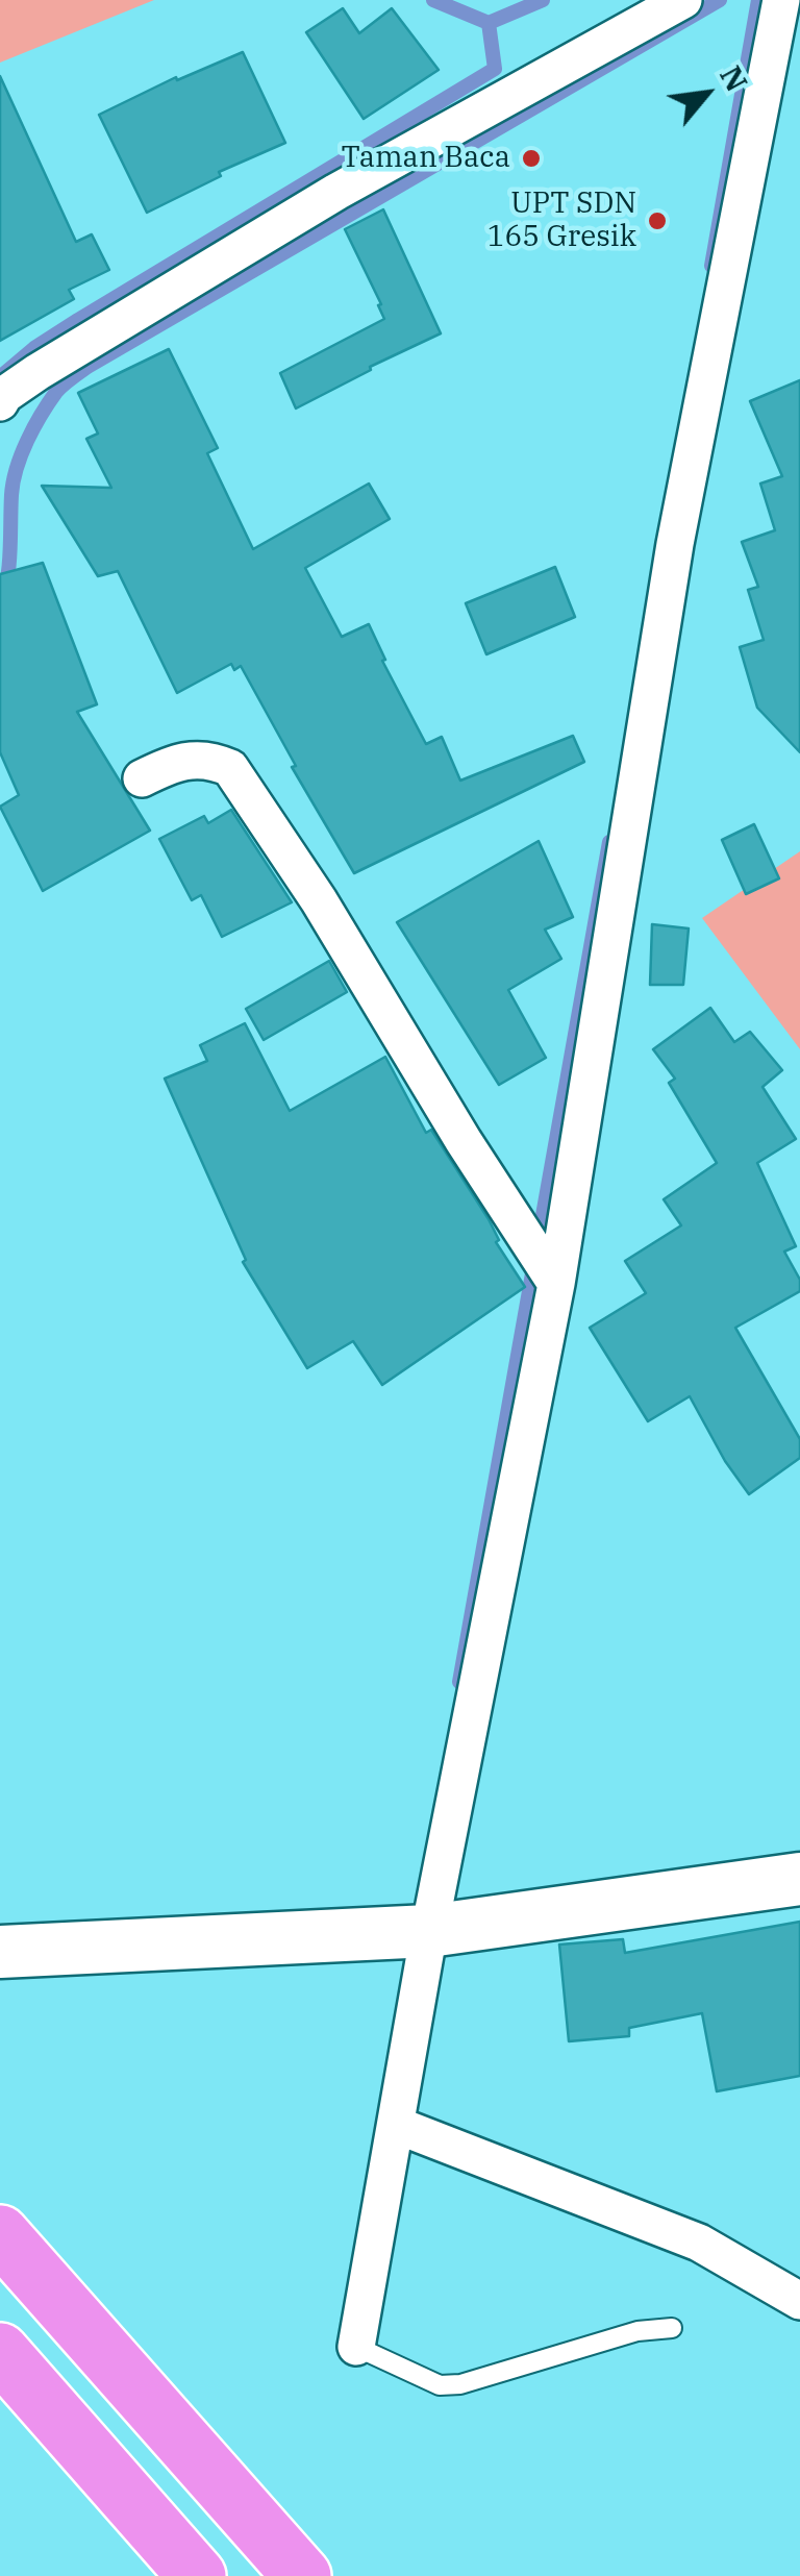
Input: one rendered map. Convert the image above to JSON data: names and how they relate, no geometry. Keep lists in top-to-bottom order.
{
  "places": ["Taman Baca", "UPT SDN 165 Gresik"],
  "north": "top right"
}
